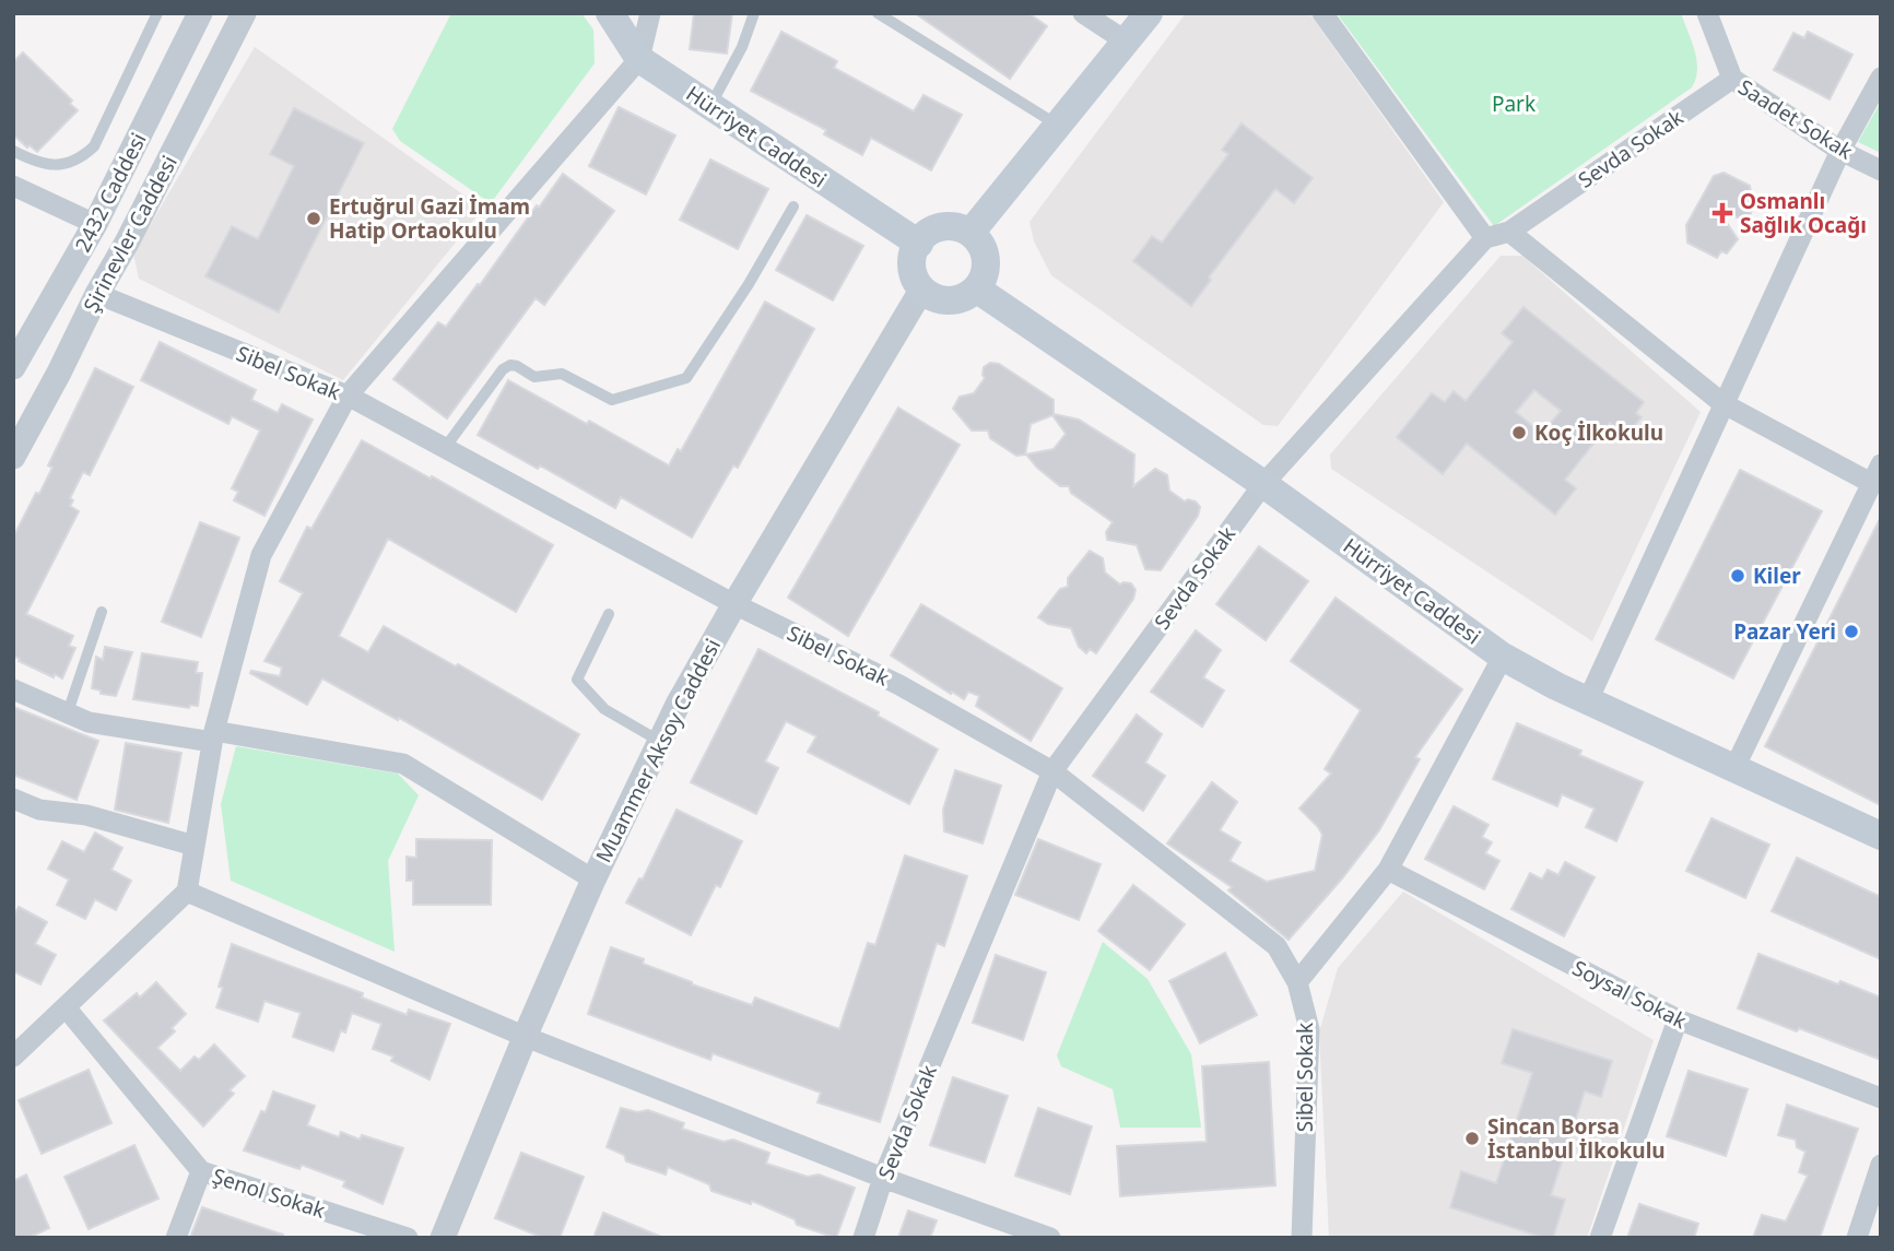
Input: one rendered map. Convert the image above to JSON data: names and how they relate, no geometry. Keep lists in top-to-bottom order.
{
  "streets": {
    "main road": ["Hürriyet Caddesi"],
    "street": [
      "Saadet Sokak",
      "Sevda Sokak",
      "2432 Caddesi",
      "Şirinevler Caddesi",
      "Sibel Sokak",
      "Muammer Aksoy Caddesi",
      "Soysal Sokak",
      "Şenol Sokak"
    ]
  },
  "crossings": [
    ["Saadet Sokak", "Sevda Sokak"],
    ["Hürriyet Caddesi", "Sevda Sokak"],
    ["Hürriyet Caddesi", "Muammer Aksoy Caddesi"],
    ["Sevda Sokak", "Sibel Sokak"],
    ["Şirinevler Caddesi", "Sibel Sokak"],
    ["Sibel Sokak", "Muammer Aksoy Caddesi"]
  ],
  "parks": ["Park"],
  "places": {
    "health": ["Osmanlı Sağlık Ocağı"],
    "other": [
      "Ertuğrul Gazi İmam Hatip Ortaokulu",
      "Koç İlkokulu",
      "Kiler",
      "Pazar Yeri",
      "Sincan Borsa İstanbul İlkokulu"
    ]
  }
}
